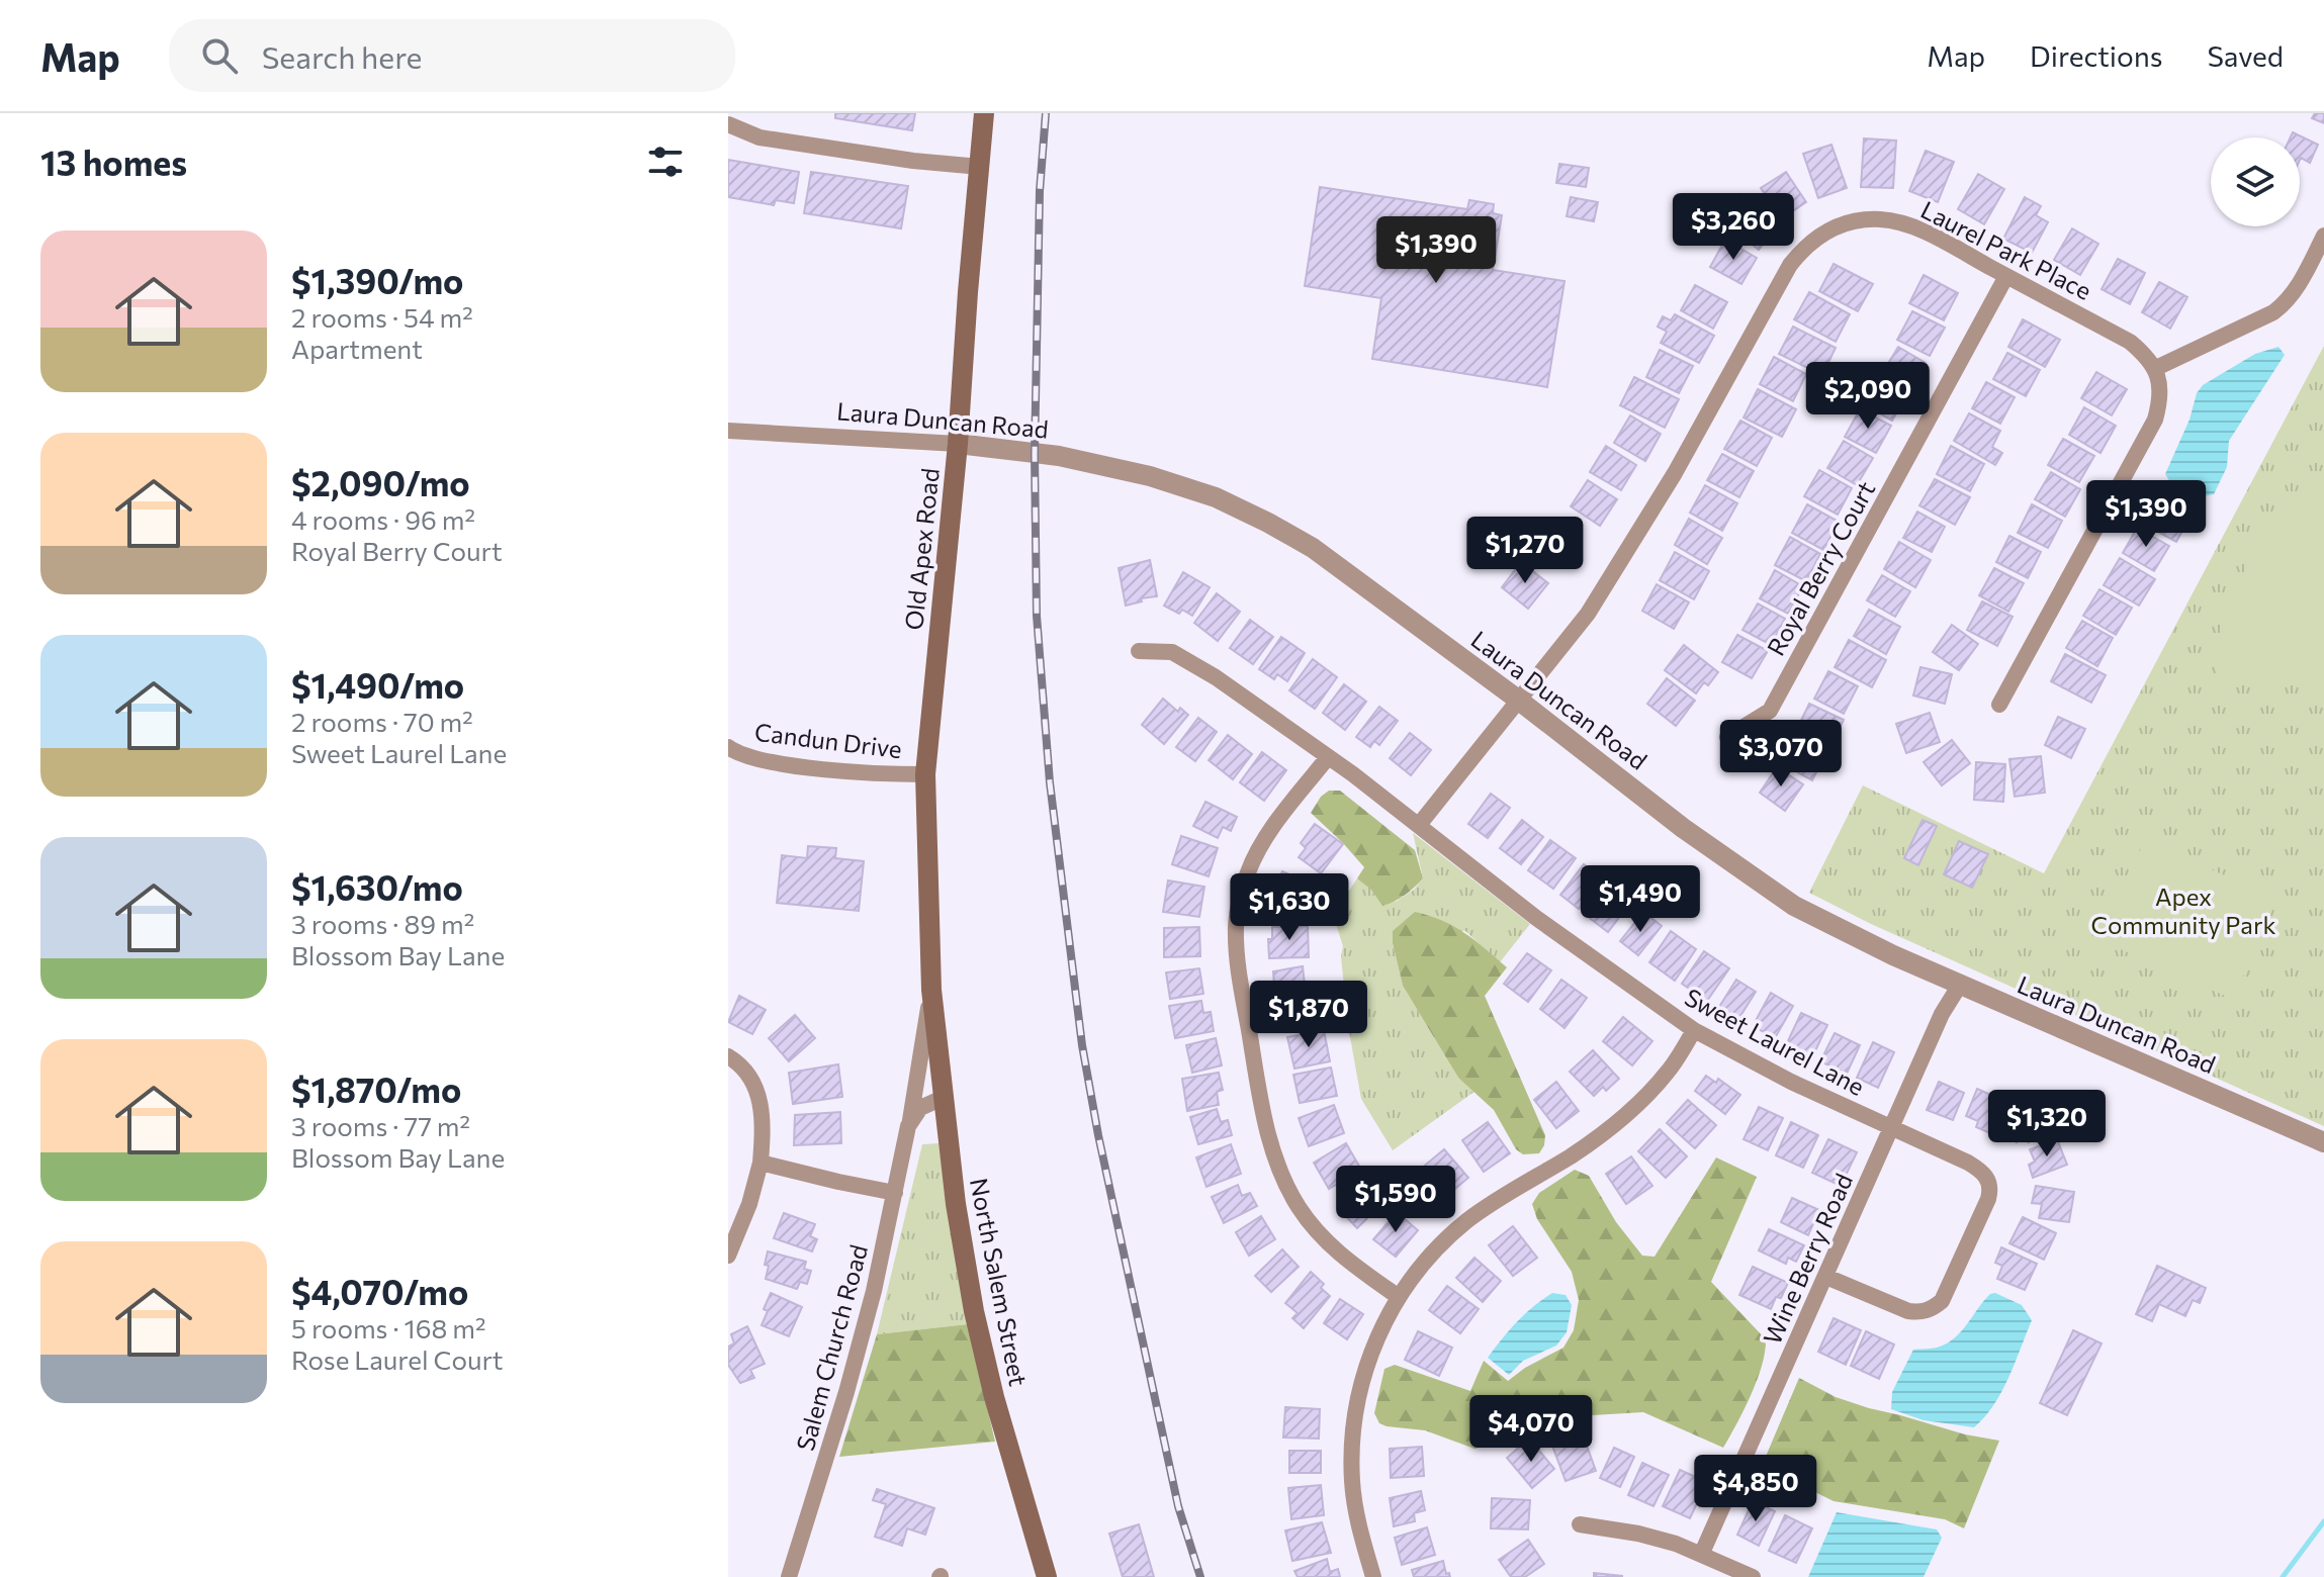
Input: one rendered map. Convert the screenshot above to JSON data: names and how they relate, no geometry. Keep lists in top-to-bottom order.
{
  "streets": {
    "main road": ["Old Apex Road", "North Salem Street"],
    "street": [
      "Laurel Park Place",
      "Laura Duncan Road",
      "Royal Berry Court",
      "Candun Drive",
      "Sweet Laurel Lane",
      "Wine Berry Road",
      "Salem Church Road"
    ]
  },
  "crossings": [
    ["Laurel Park Place", "Laura Duncan Road"],
    ["Laurel Park Place", "Royal Berry Court"],
    ["Laurel Park Place", "Sweet Laurel Lane"],
    ["Laura Duncan Road", "Old Apex Road"],
    ["Laura Duncan Road", "Wine Berry Road"],
    ["Old Apex Road", "Candun Drive"],
    ["Old Apex Road", "North Salem Street"],
    ["Old Apex Road", "Salem Church Road"],
    ["Sweet Laurel Lane", "Wine Berry Road"],
    ["North Salem Street", "Salem Church Road"]
  ],
  "parks": ["Apex Community Park"],
  "page": {
    "header": "Map",
    "search": "Search here",
    "nav": ["Map", "Directions", "Saved"],
    "heading": "13 homes",
    "price": [
      "$3,260",
      "$1,390",
      "$2,090",
      "$1,390",
      "$1,270",
      "$3,070",
      "$1,490",
      "$1,630",
      "$1,870",
      "$1,320",
      "$1,590",
      "$4,070",
      "$4,850"
    ],
    "list": [
      {
        "name": "$1,390/mo",
        "note": "2 rooms · 54 m² · Apartment"
      },
      {
        "name": "$2,090/mo",
        "note": "4 rooms · 96 m² · Royal Berry Court"
      },
      {
        "name": "$1,490/mo",
        "note": "2 rooms · 70 m² · Sweet Laurel Lane"
      },
      {
        "name": "$1,630/mo",
        "note": "3 rooms · 89 m² · Blossom Bay Lane"
      },
      {
        "name": "$1,870/mo",
        "note": "3 rooms · 77 m² · Blossom Bay Lane"
      },
      {
        "name": "$4,070/mo",
        "note": "5 rooms · 168 m² · Rose Laurel Court"
      }
    ]
  }
}
